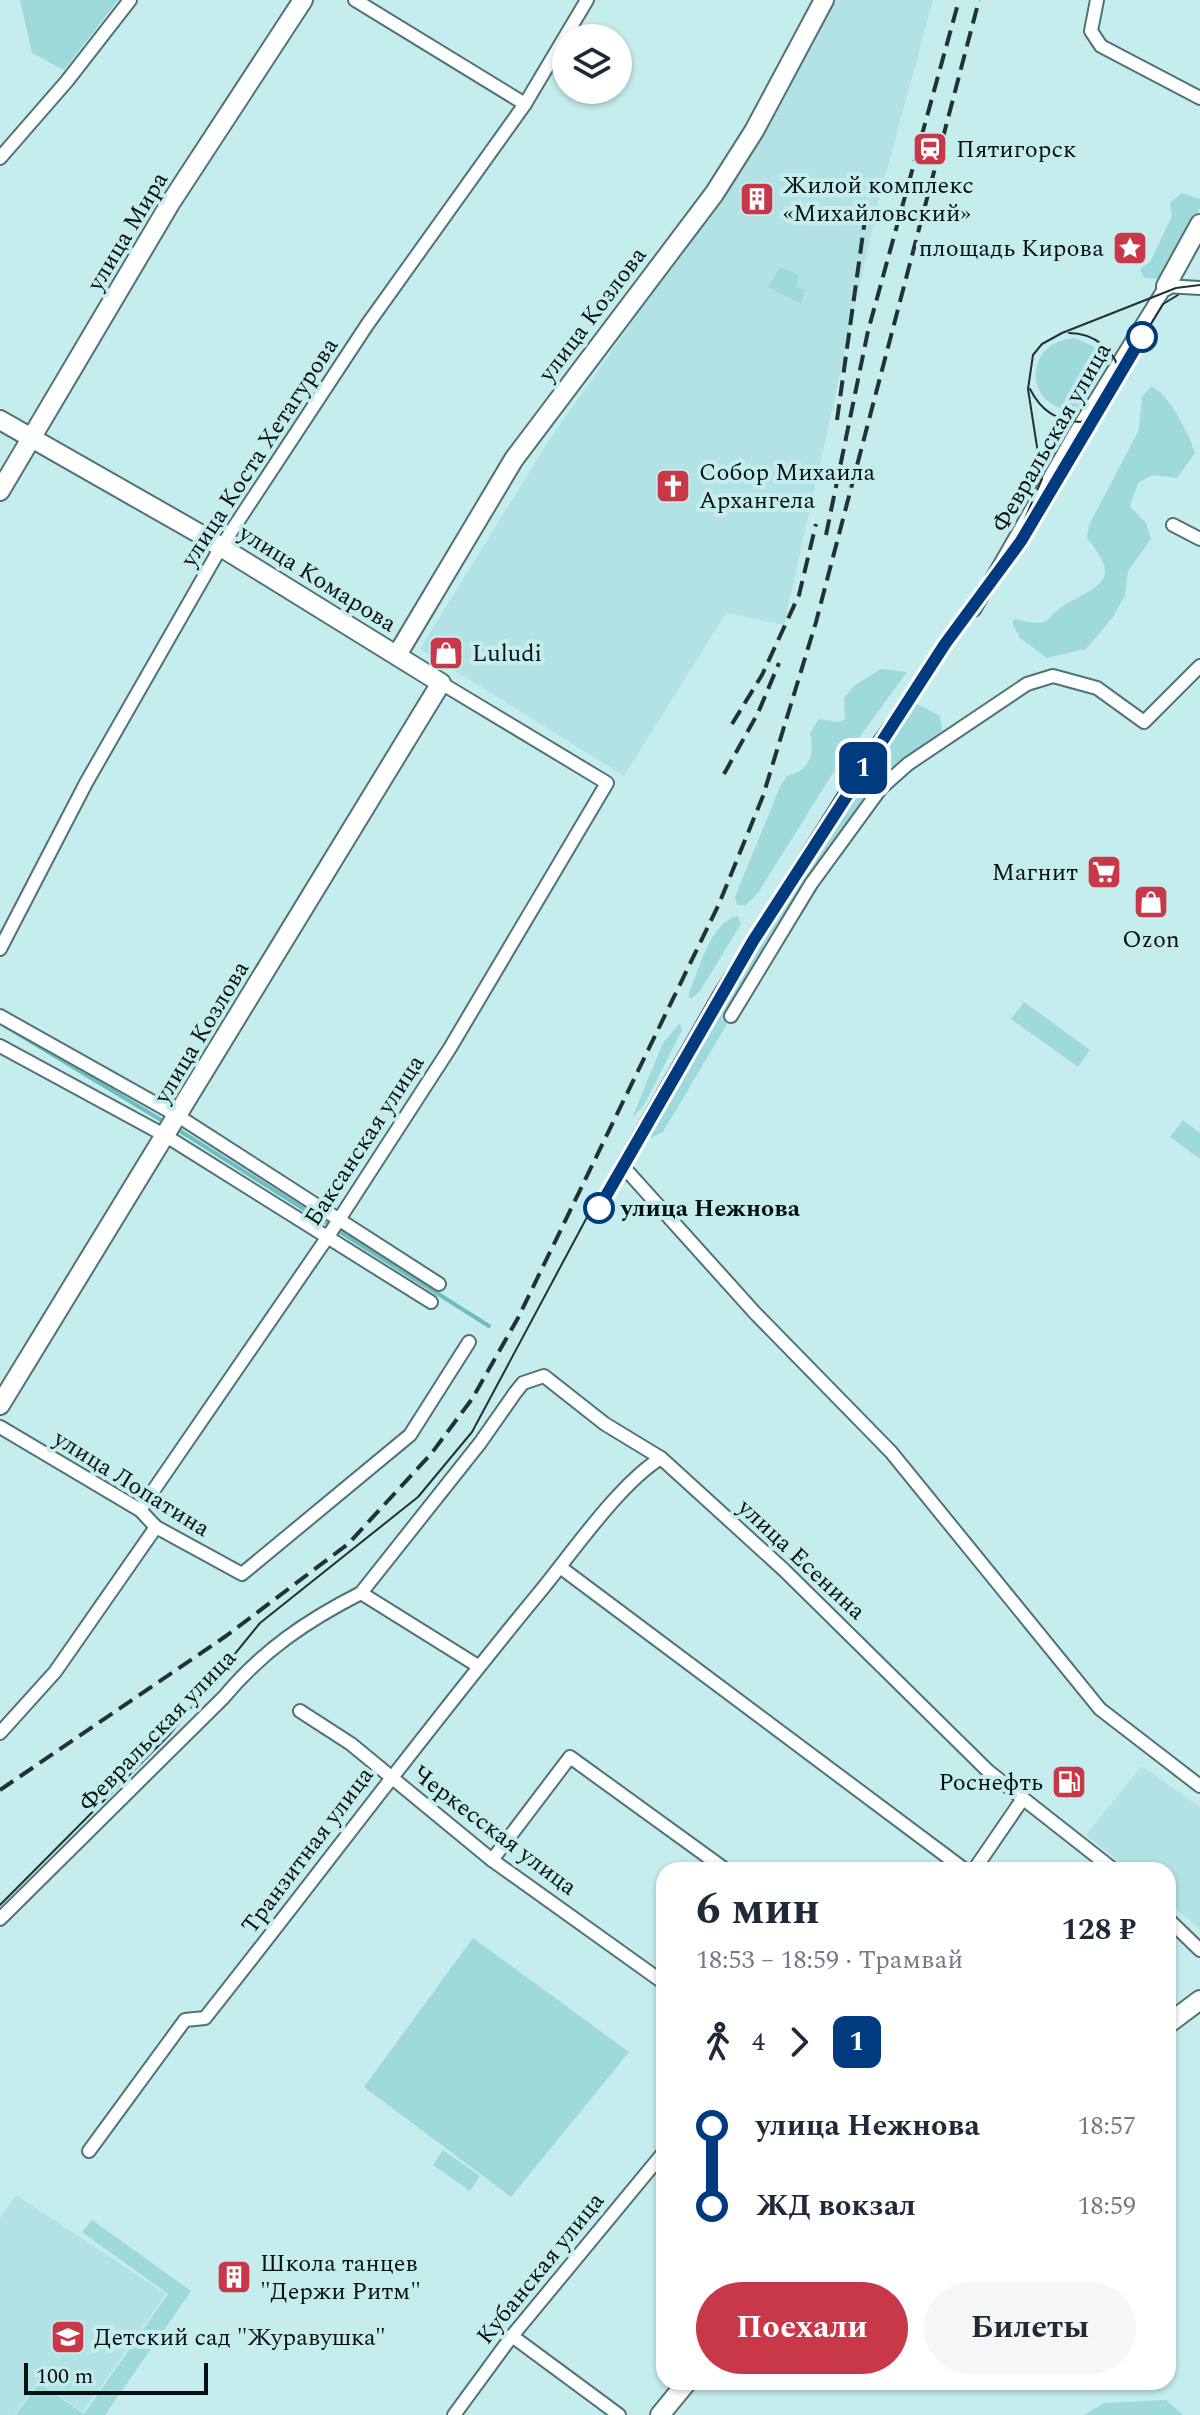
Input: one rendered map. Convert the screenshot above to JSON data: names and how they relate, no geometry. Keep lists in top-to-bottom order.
{
  "streets": {
    "street": [
      "улица Мира",
      "улица Козлова",
      "Февральская улица",
      "улица Коста Хетагурова",
      "улица Комарова",
      "Баксанская улица",
      "улица Лопатина",
      "улица Есенина",
      "Черкесская улица",
      "Транзитная улица",
      "Кубанская улица"
    ]
  },
  "crossings": [
    ["улица Мира", "улица Комарова"],
    ["улица Козлова", "улица Комарова"],
    ["Февральская улица", "улица Есенина"],
    ["улица Коста Хетагурова", "улица Комарова"],
    ["улица Комарова", "Баксанская улица"],
    ["Баксанская улица", "улица Лопатина"],
    ["улица Есенина", "Транзитная улица"],
    ["Черкесская улица", "Транзитная улица"]
  ],
  "places": {
    "station": ["Пятигорск"],
    "building": ["Жилой комплекс «Михайловский»", "Школа танцев \"Держи Ритм\""],
    "place": ["площадь Кирова"],
    "church": ["Собор Михаила Архангела"],
    "shop": ["Luludi", "Ozon"],
    "supermarket": ["Магнит"],
    "other": ["улица Нежнова"],
    "fuel station": ["Роснефть"],
    "school or university": ["Детский сад \"Журавушка\""]
  },
  "lines": ["tram line 1"],
  "scale_bar": "100 m",
  "page": {
    "on_map": "1",
    "heading": ["6 мин", "18:53 – 18:59 · Трамвай", "128 ₽"],
    "legs": ["4", "1"],
    "list": [
      {
        "name": "улица Нежнова",
        "value": "18:57"
      },
      {
        "name": "ЖД вокзал",
        "value": "18:59"
      }
    ],
    "buttons": ["Поехали", "Билеты"],
    "scale": "100 m"
  }
}
